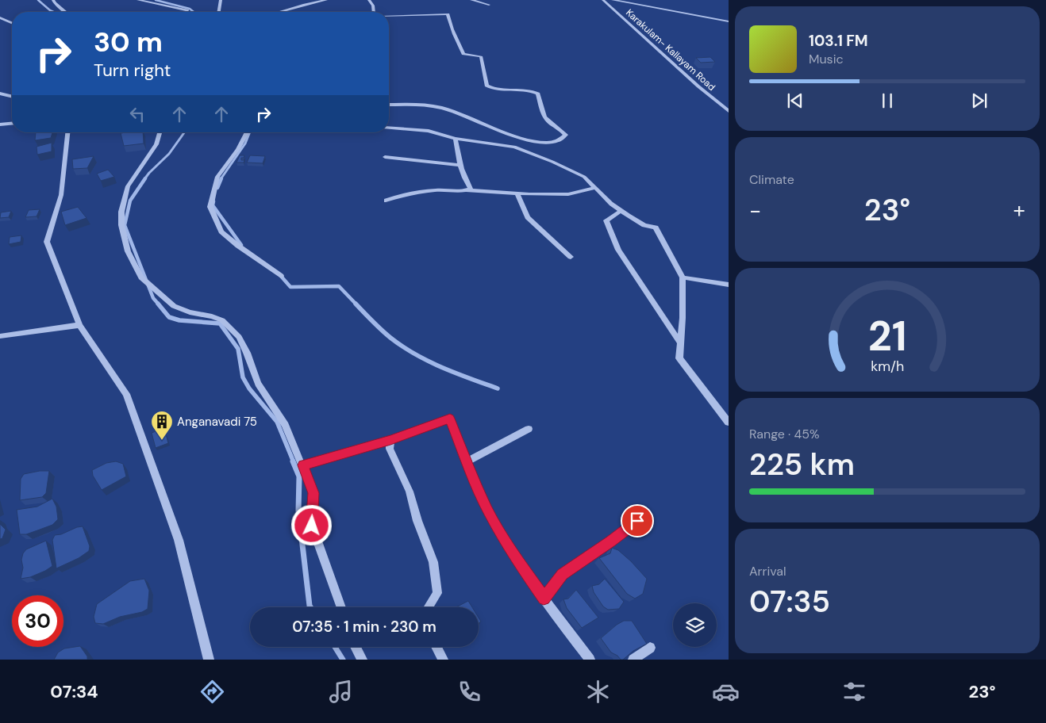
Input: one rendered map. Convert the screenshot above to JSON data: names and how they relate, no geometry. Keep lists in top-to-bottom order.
{
  "streets": {
    "street": ["Karakulam- Kallayam Road"]
  },
  "places": {
    "building": ["Anganavadi 75"]
  },
  "page": {
    "turn": ["30 m", "Turn right"],
    "song": ["103.1 FM", "Music"],
    "tile": [
      "Climate",
      ["Range · 45%", "225 km"],
      ["Arrival", "07:35"]
    ],
    "heat": ["−", "23°", "+"],
    "limit": "30",
    "trip": "07:35 · 1 min · 230 m",
    "tabs": ["07:34", "23°"],
    "gauge": ["21", "km/h"]
  }
}
